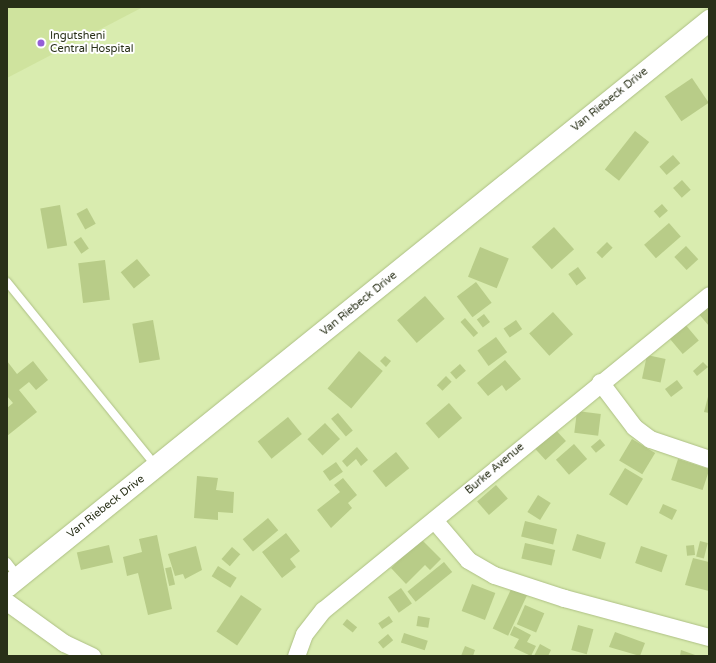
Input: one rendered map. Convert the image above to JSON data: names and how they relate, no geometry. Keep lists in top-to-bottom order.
{
  "streets": {
    "street": ["Van Riebeck Drive", "Burke Avenue"]
  },
  "places": ["Ingutsheni Central Hospital"]
}
